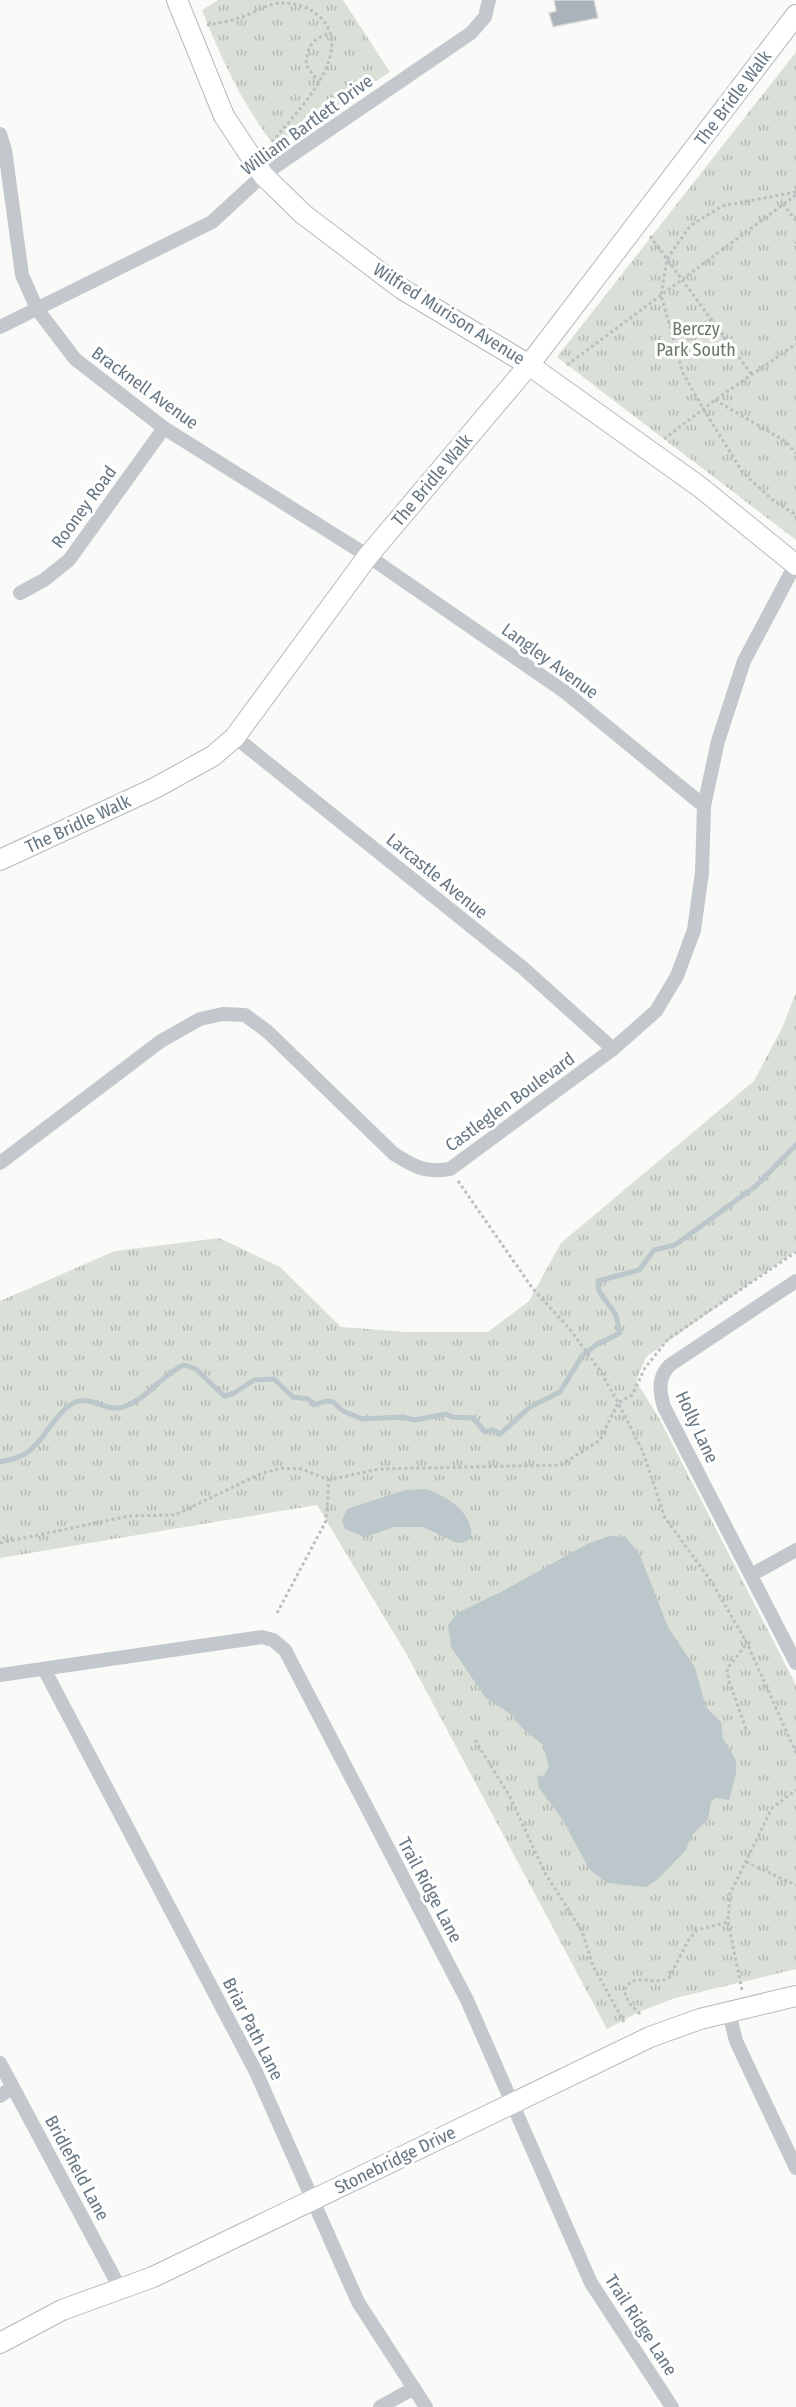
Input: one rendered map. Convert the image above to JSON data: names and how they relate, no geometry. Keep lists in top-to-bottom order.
{
  "streets": {
    "street": [
      "The Bridle Walk",
      "William Bartlett Drive",
      "Wilfred Murison Avenue",
      "Bracknell Avenue",
      "Rooney Road",
      "Langley Avenue",
      "Larcastle Avenue",
      "Castleglen Boulevard",
      "Holly Lane",
      "Trail Ridge Lane",
      "Briar Path Lane",
      "Stonebridge Drive",
      "Bridlefield Lane"
    ]
  },
  "crossings": [
    ["The Bridle Walk", "Wilfred Murison Avenue"],
    ["The Bridle Walk", "Bracknell Avenue"],
    ["The Bridle Walk", "Langley Avenue"],
    ["The Bridle Walk", "Larcastle Avenue"],
    ["William Bartlett Drive", "Wilfred Murison Avenue"],
    ["William Bartlett Drive", "Bracknell Avenue"],
    ["Wilfred Murison Avenue", "Castleglen Boulevard"],
    ["Bracknell Avenue", "Rooney Road"],
    ["Bracknell Avenue", "Langley Avenue"],
    ["Langley Avenue", "Castleglen Boulevard"],
    ["Larcastle Avenue", "Castleglen Boulevard"],
    ["Trail Ridge Lane", "Briar Path Lane"],
    ["Trail Ridge Lane", "Stonebridge Drive"],
    ["Briar Path Lane", "Stonebridge Drive"],
    ["Stonebridge Drive", "Bridlefield Lane"]
  ],
  "parks": ["Berczy Park South"]
}
